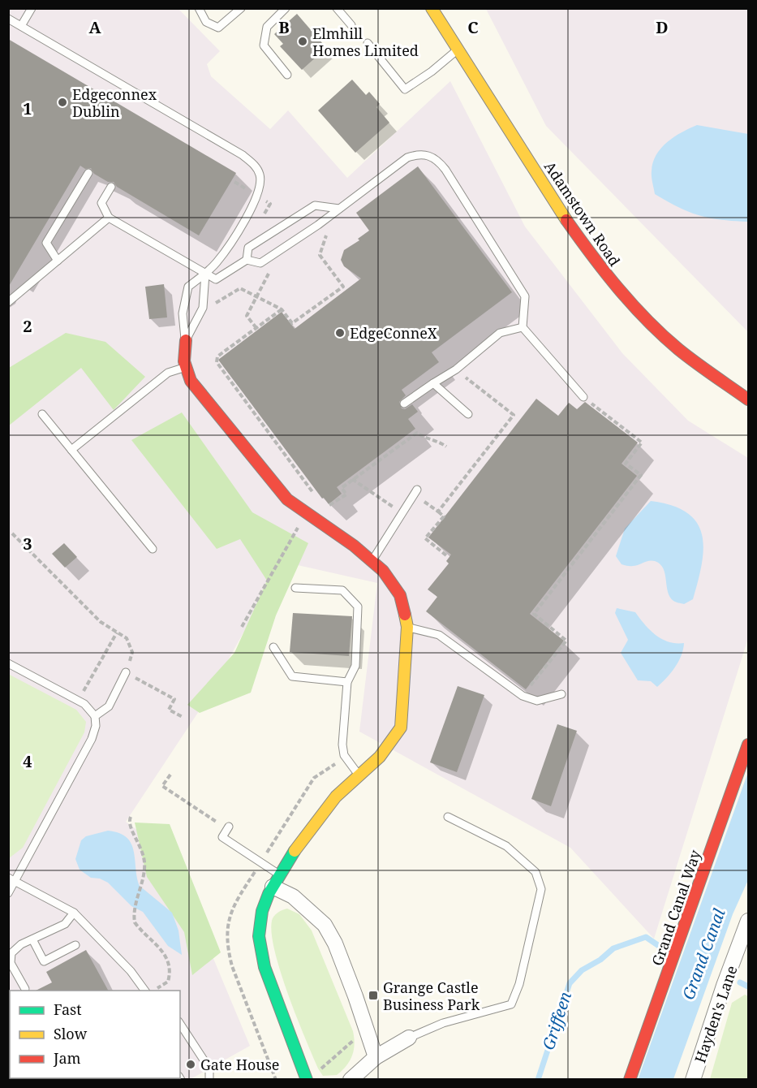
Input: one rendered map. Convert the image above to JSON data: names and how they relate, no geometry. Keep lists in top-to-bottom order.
{
  "streets": {
    "street": ["Adamstown Road", "Grand Canal Way", "Hayden's Lane"]
  },
  "water": ["Grand Canal", "Griffeen"],
  "places": {
    "other": [
      "Elmhill Homes Limited",
      "Edgeconnex Dublin",
      "EdgeConneX",
      "Gate House"
    ],
    "transit": ["Grange Castle Business Park"]
  },
  "legend": ["Fast", "Slow", "Jam"],
  "grid": {
    "columns": [
      "A",
      "B",
      "C",
      "D"
    ],
    "rows": [
      "1",
      "2",
      "3",
      "4"
    ]
  }
}
